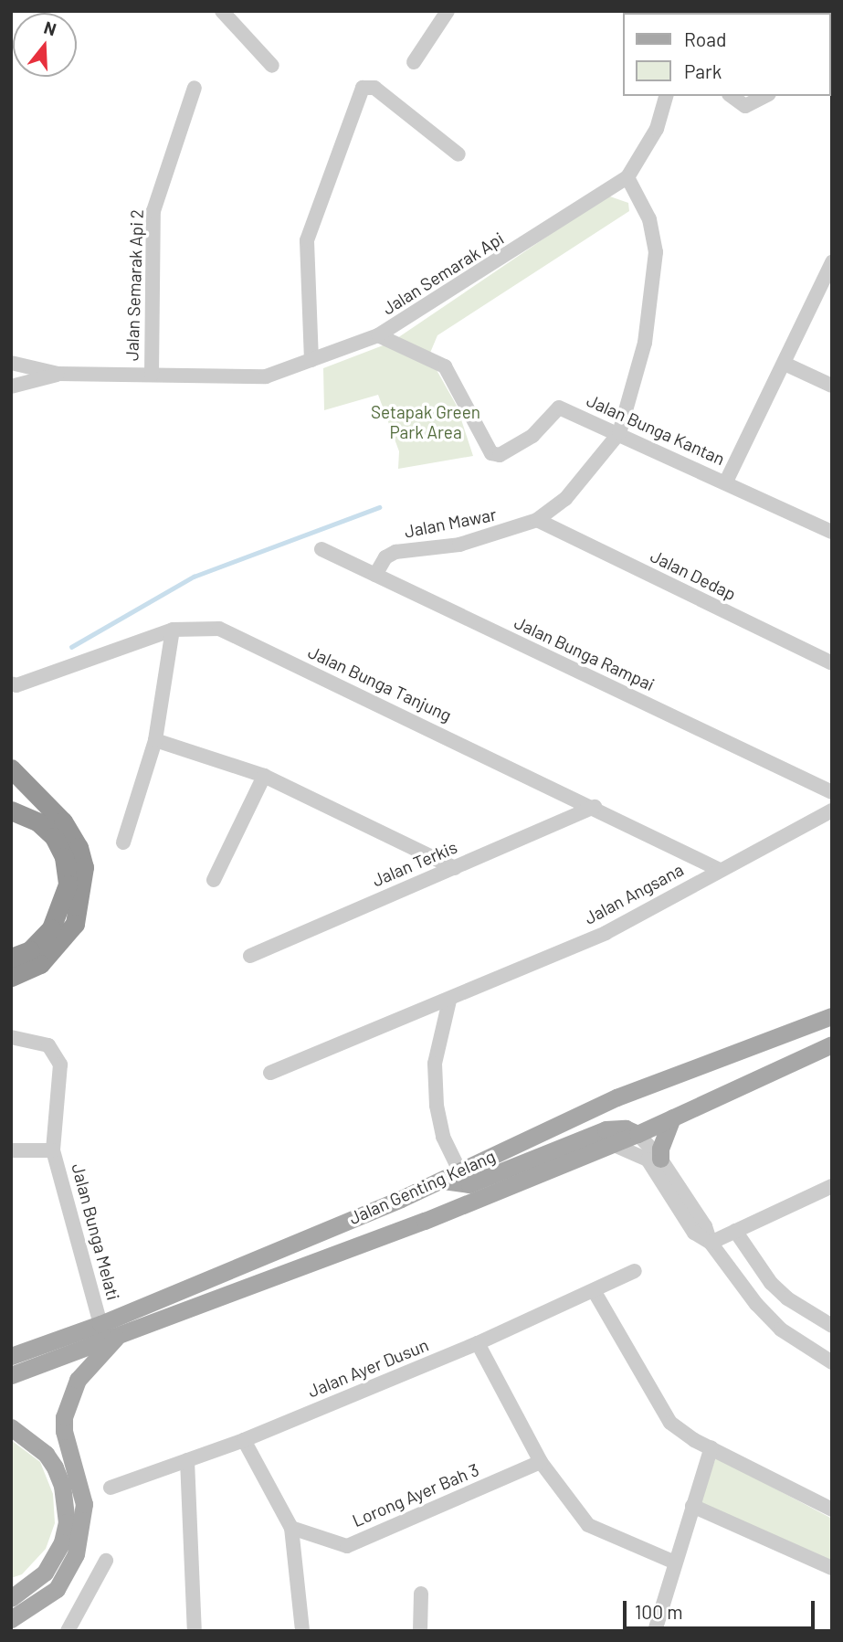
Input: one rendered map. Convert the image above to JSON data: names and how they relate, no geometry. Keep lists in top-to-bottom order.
{
  "streets": {
    "main road": ["Jalan Genting Kelang"],
    "street": [
      "Jalan Semarak Api",
      "Jalan Semarak Api 2",
      "Jalan Bunga Kantan",
      "Jalan Mawar",
      "Jalan Dedap",
      "Jalan Bunga Rampai",
      "Jalan Bunga Tanjung",
      "Jalan Terkis",
      "Jalan Angsana",
      "Jalan Bunga Melati",
      "Jalan Ayer Dusun",
      "Lorong Ayer Bah 3"
    ]
  },
  "crossings": [
    ["Jalan Semarak Api", "Jalan Semarak Api 2"],
    ["Jalan Semarak Api", "Jalan Bunga Kantan"],
    ["Jalan Bunga Kantan", "Jalan Mawar"],
    ["Jalan Mawar", "Jalan Dedap"],
    ["Jalan Mawar", "Jalan Bunga Rampai"],
    ["Jalan Bunga Tanjung", "Jalan Terkis"],
    ["Jalan Bunga Tanjung", "Jalan Angsana"],
    ["Jalan Genting Kelang", "Jalan Bunga Melati"]
  ],
  "parks": ["Setapak Green Park Area"],
  "legend": ["Road", "Park"],
  "scale_bar": "100 m",
  "north": "top"
}
